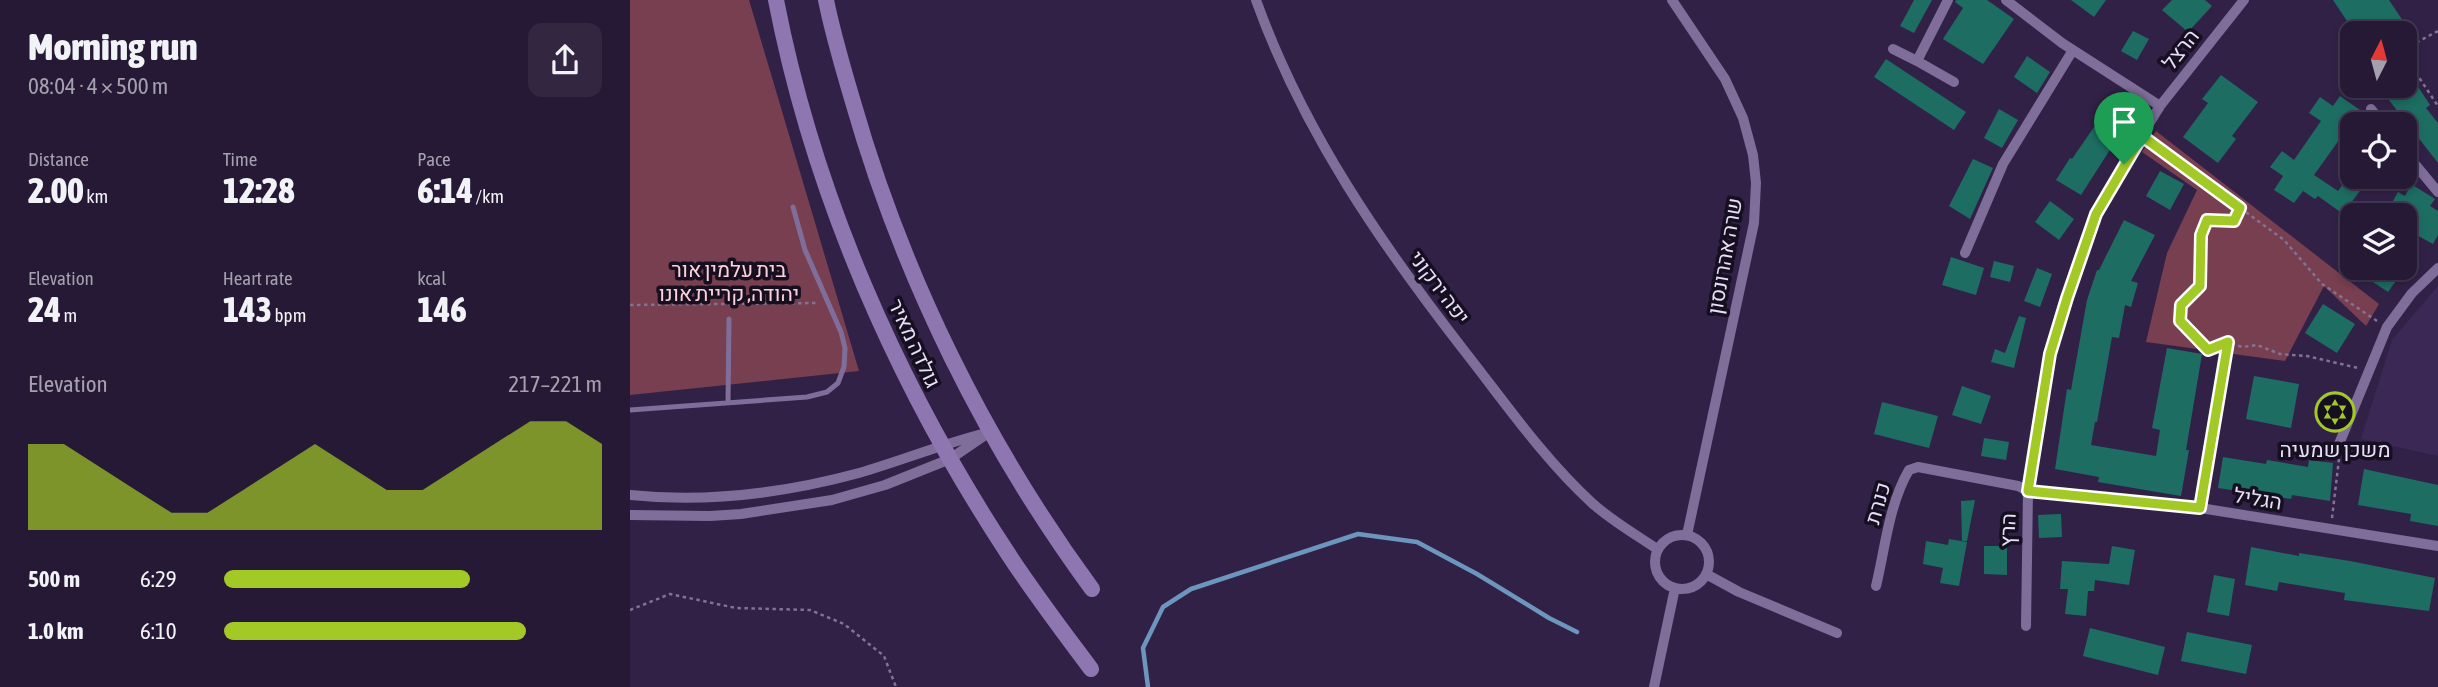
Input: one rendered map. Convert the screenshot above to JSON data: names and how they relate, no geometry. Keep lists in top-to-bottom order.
{
  "streets": {
    "main road": ["גולדה מאיר"],
    "street": [
      "הרצל",
      "שרה אהרונסון",
      "יפה ירקוני",
      "הגליל",
      "כנרת",
      "הרץ"
    ]
  },
  "crossings": [
    ["הרצל", "הרץ"],
    ["שרה אהרונסון", "יפה ירקוני"],
    ["הגליל", "כנרת"],
    ["הגליל", "הרץ"],
    ["כנרת", "הרץ"]
  ],
  "parks": ["בית עלמין אור יהודה, קריית אונו"],
  "places": {
    "synagogue": ["משכן שמעיה"]
  },
  "north": "top",
  "page": {
    "heading": ["Morning run", "08:04 · 4 × 500 m"],
    "stats": [
      ["Distance", "2.00 km"],
      ["Time", "12:28"],
      ["Pace", "6:14 /km"],
      ["Elevation", "24 m"],
      ["Heart rate", "143 bpm"],
      ["kcal", "146"]
    ],
    "chart": ["Elevation", "217–221 m"],
    "list": [
      {
        "name": "500 m",
        "note": "6:29"
      },
      {
        "name": "1.0 km",
        "note": "6:10"
      }
    ]
  }
}
